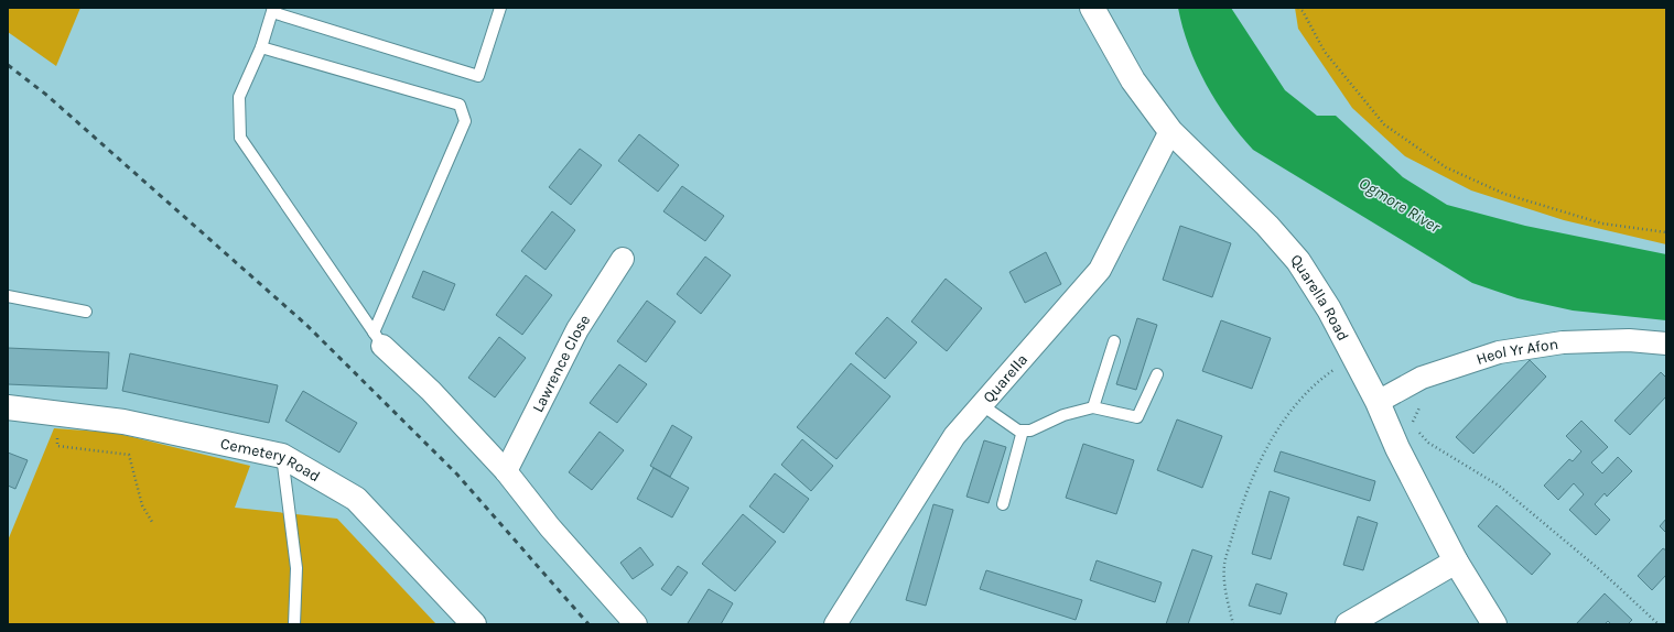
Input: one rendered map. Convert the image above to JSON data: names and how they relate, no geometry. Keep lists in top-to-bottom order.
{
  "streets": {
    "street": [
      "Quarella Road",
      "Heol Yr Afon",
      "Lawrence Close",
      "Quarella",
      "Cemetery Road"
    ]
  },
  "crossings": [
    ["Quarella Road", "Heol Yr Afon"],
    ["Quarella Road", "Quarella"]
  ],
  "water": ["Ogmore River"]
}
